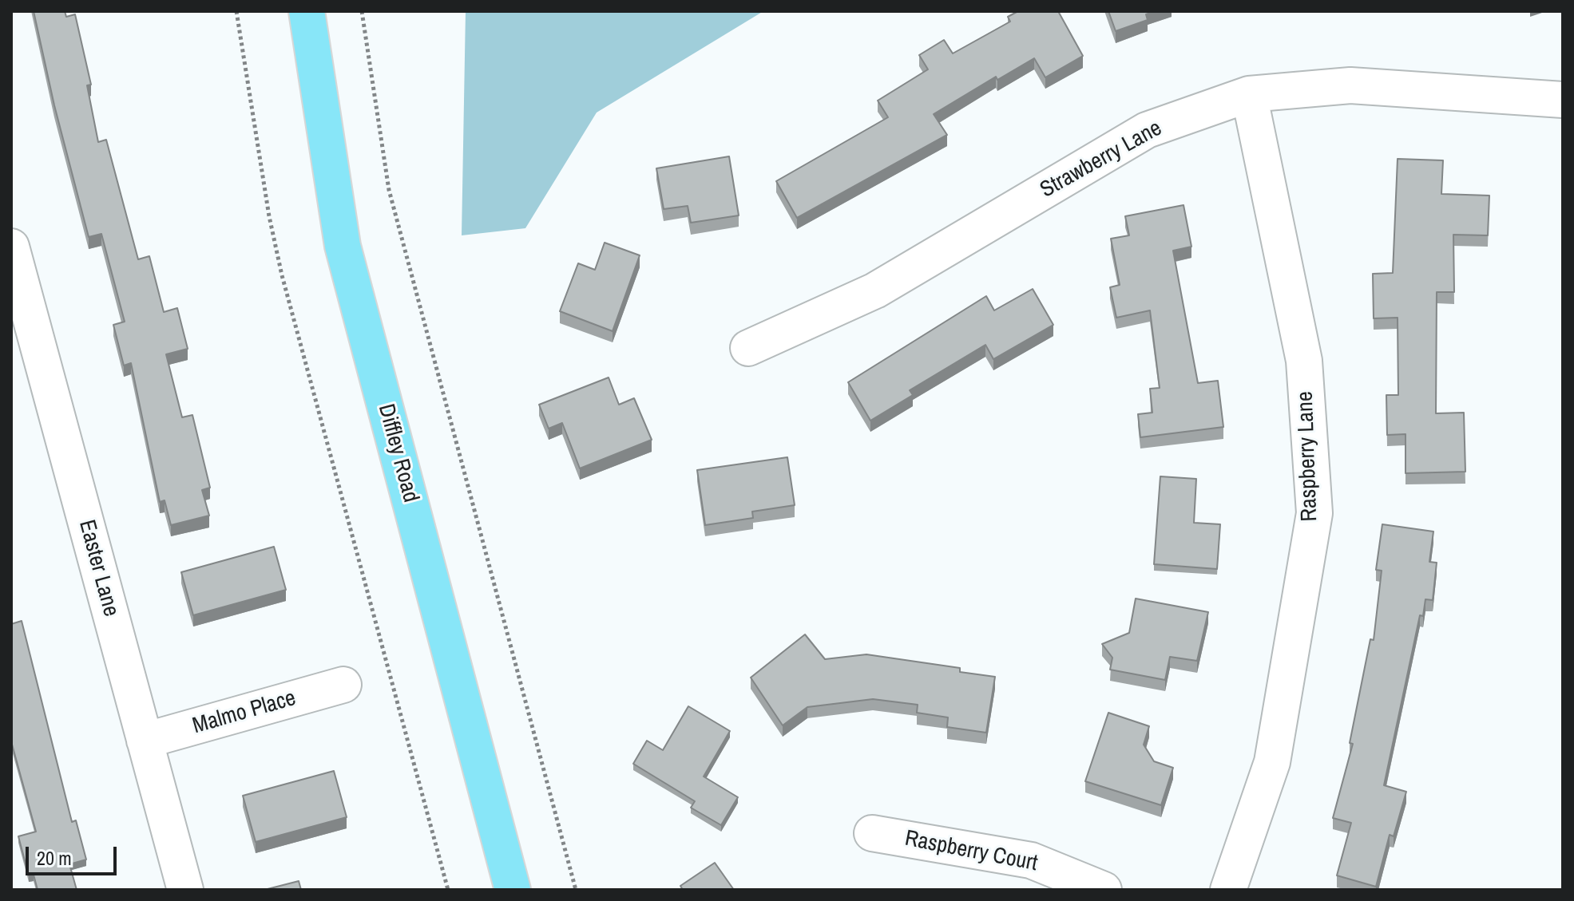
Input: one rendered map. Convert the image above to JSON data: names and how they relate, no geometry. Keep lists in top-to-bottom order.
{
  "streets": {
    "main road": ["Diffley Road"],
    "street": [
      "Strawberry Lane",
      "Raspberry Lane",
      "Easter Lane",
      "Malmo Place",
      "Raspberry Court"
    ]
  },
  "crossings": [
    ["Strawberry Lane", "Raspberry Lane"],
    ["Easter Lane", "Malmo Place"]
  ],
  "scale_bar": "20 m"
}
